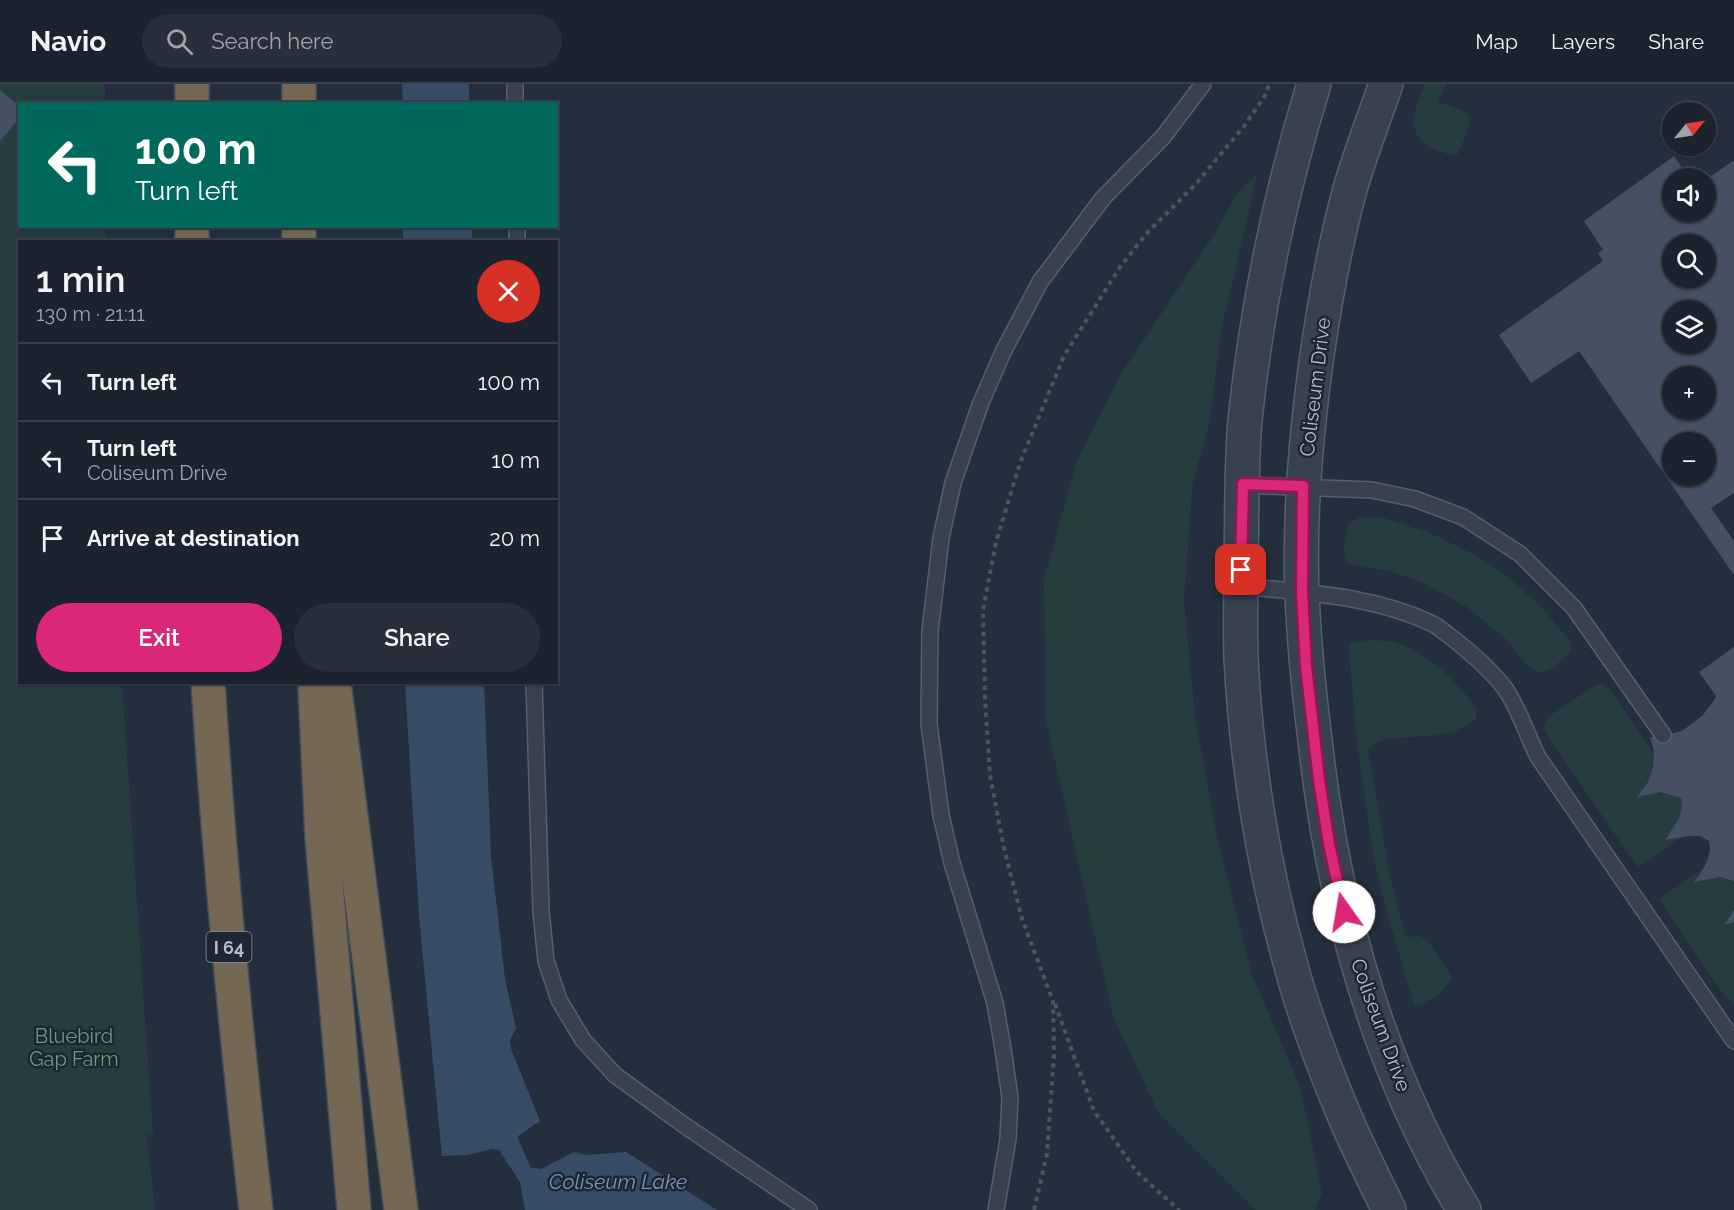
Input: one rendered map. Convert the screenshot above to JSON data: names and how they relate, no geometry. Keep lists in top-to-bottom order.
{
  "streets": {
    "highway": ["I 64"],
    "street": ["Coliseum Drive"]
  },
  "water": ["Coliseum Lake"],
  "parks": ["Bluebird Gap Farm"],
  "north": "top right",
  "page": {
    "header": "Navio",
    "search": "Search here",
    "nav": ["Map", "Layers", "Share"],
    "map_buttons": ["+", "−"],
    "turn": ["100 m", "Turn left"],
    "heading": ["1 min", "130 m · 21:11"],
    "list": [
      {
        "name": "Turn left",
        "value": "100 m"
      },
      {
        "name": "Turn left",
        "note": "Coliseum Drive",
        "value": "10 m"
      },
      {
        "name": "Arrive at destination",
        "value": "20 m"
      }
    ],
    "buttons": ["Exit", "Share"]
  }
}
